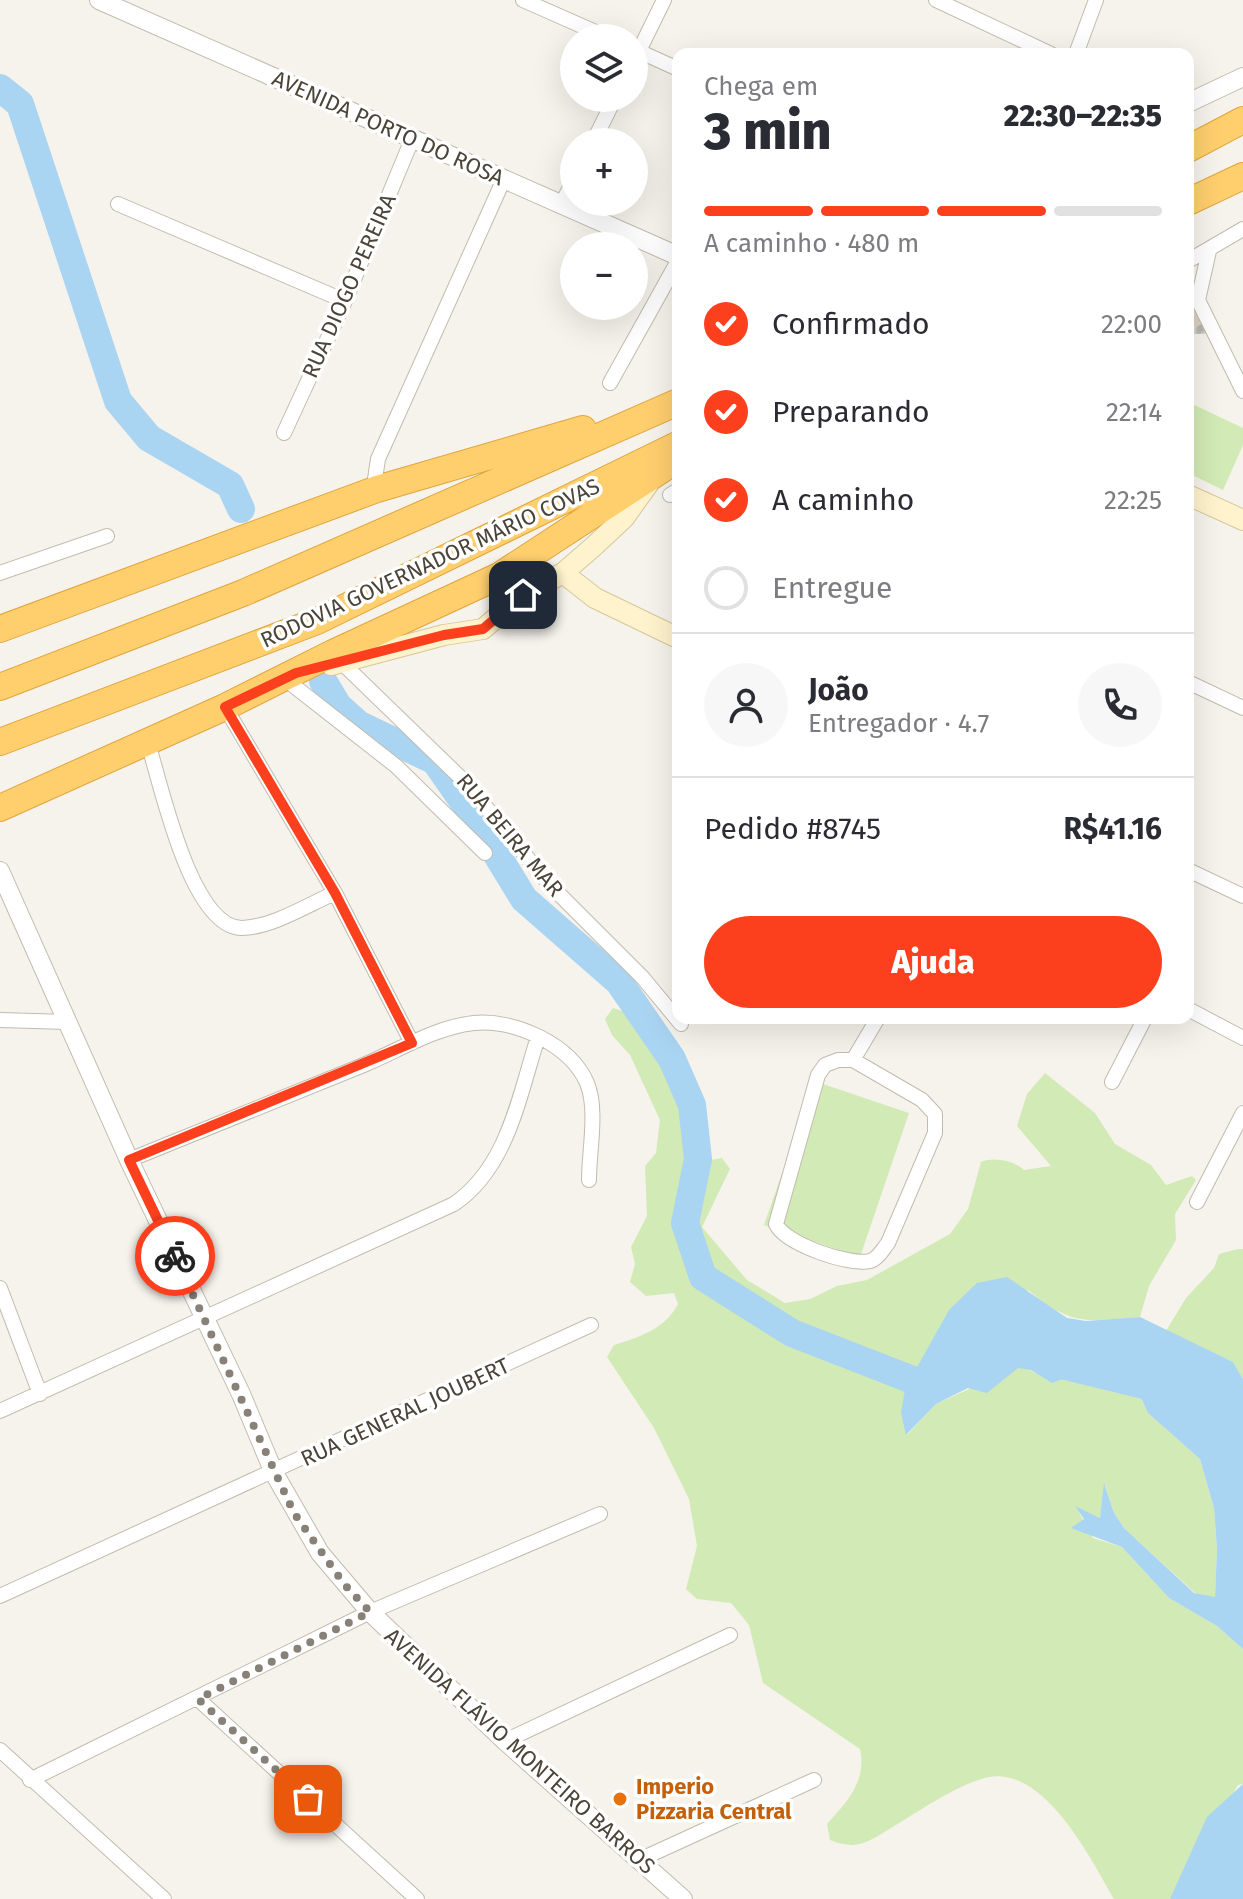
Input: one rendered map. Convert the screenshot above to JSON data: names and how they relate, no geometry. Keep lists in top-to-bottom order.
{
  "streets": {
    "highway": ["RODOVIA GOVERNADOR MÁRIO COVAS"],
    "street": [
      "AVENIDA PORTO DO ROSA",
      "RUA DIOGO PEREIRA",
      "RUA BEIRA MAR",
      "RUA GENERAL JOUBERT",
      "AVENIDA FLÁVIO MONTEIRO BARROS"
    ]
  },
  "crossings": [
    ["AVENIDA PORTO DO ROSA", "RUA DIOGO PEREIRA"],
    ["RUA GENERAL JOUBERT", "AVENIDA FLÁVIO MONTEIRO BARROS"]
  ],
  "places": ["Imperio Pizzaria Central"],
  "page": {
    "map_buttons": ["+", "−"],
    "heading": ["3 min", "Chega em", "22:30–22:35"],
    "panel": [
      "João",
      "Entregador · 4.7",
      "Pedido #8745",
      "R$41.16"
    ],
    "bar": "A caminho · 480 m",
    "list": [
      ["Confirmado", "22:00"],
      ["Preparando", "22:14"],
      ["A caminho", "22:25"],
      "Entregue"
    ],
    "buttons": "Ajuda"
  }
}
